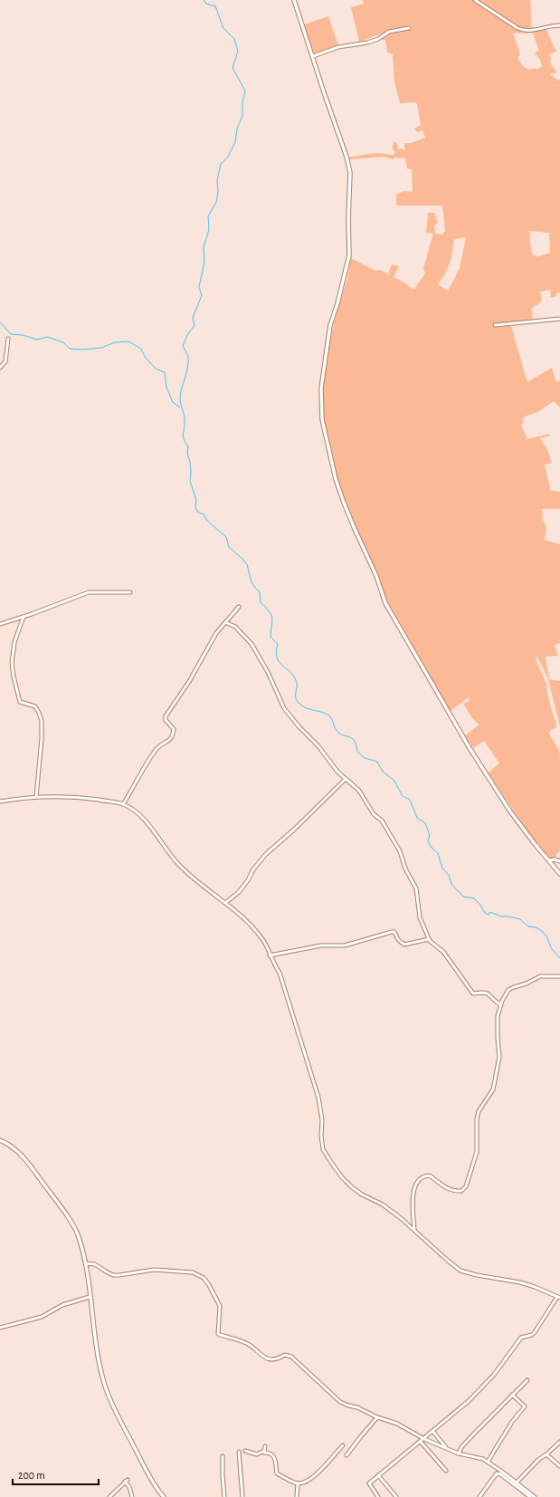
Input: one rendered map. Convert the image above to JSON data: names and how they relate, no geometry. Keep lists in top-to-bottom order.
{
  "scale_bar": "200 m"
}
